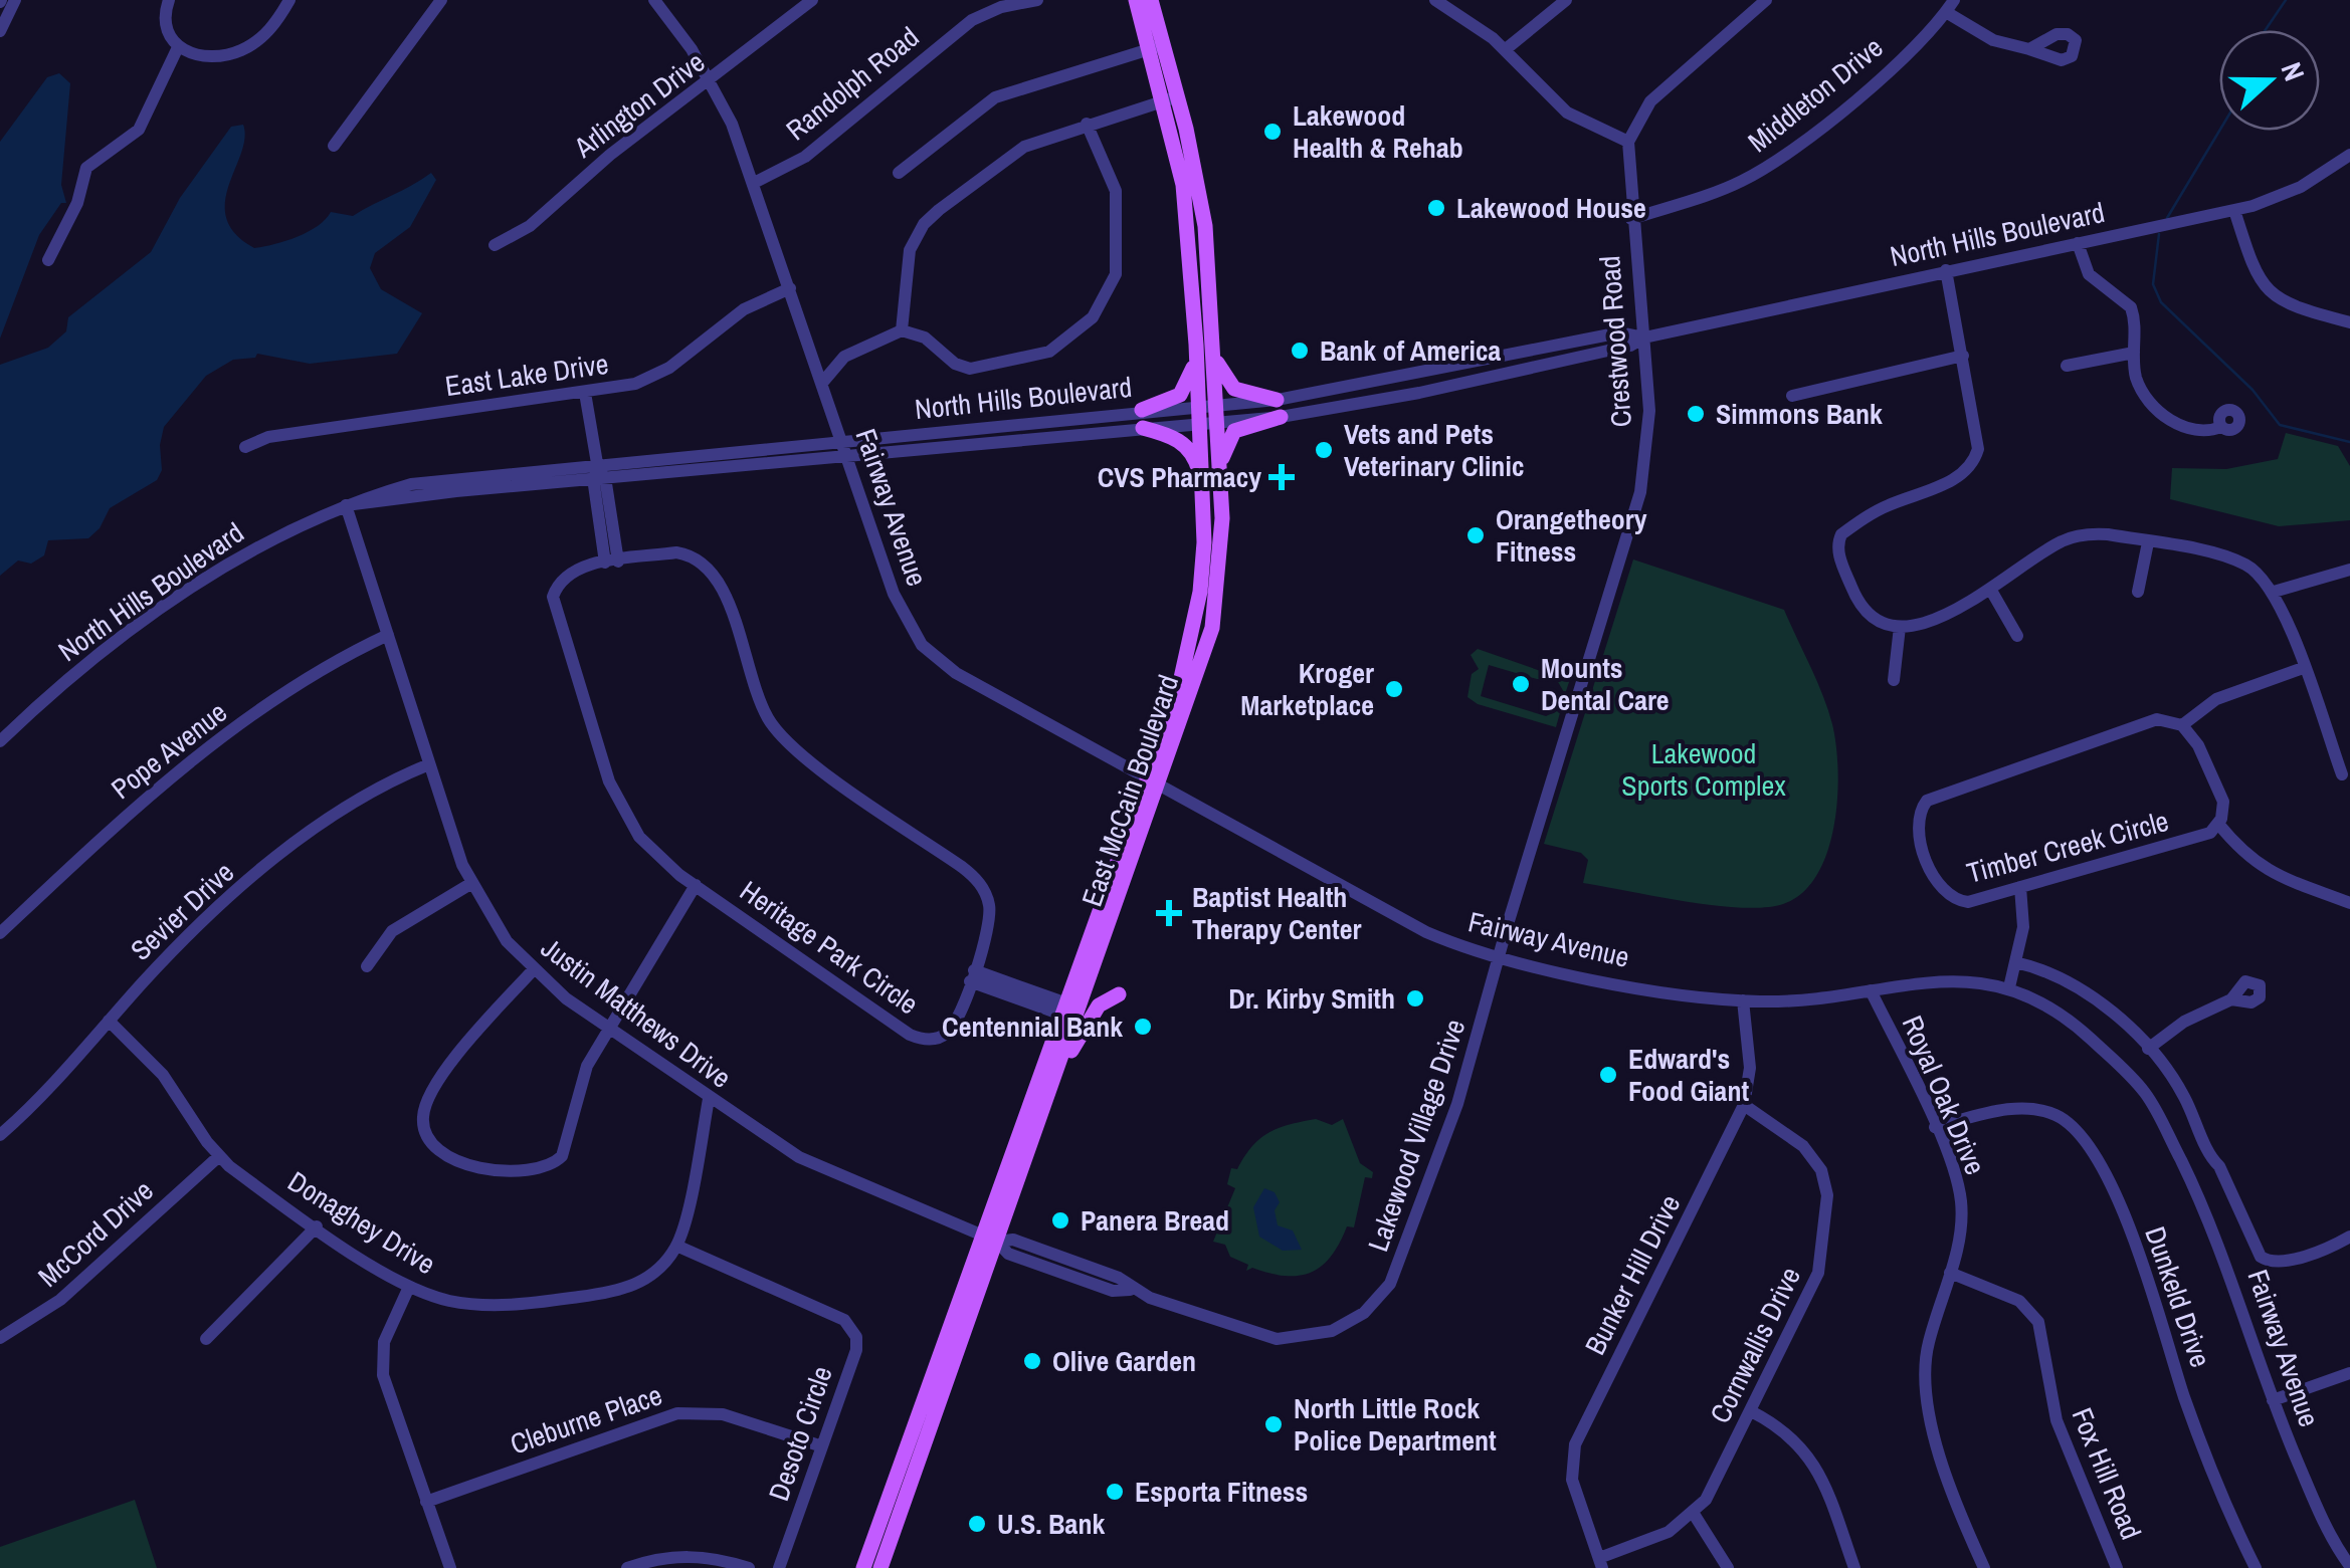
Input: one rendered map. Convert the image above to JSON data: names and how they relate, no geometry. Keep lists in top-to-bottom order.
{
  "streets": {
    "main road": ["East McCain Boulevard"],
    "street": [
      "Randolph Road",
      "Middleton Drive",
      "Arlington Drive",
      "North Hills Boulevard",
      "Crestwood Road",
      "East Lake Drive",
      "Fairway Avenue",
      "Pope Avenue",
      "Timber Creek Circle",
      "Sevier Drive",
      "Heritage Park Circle",
      "Justin Matthews Drive",
      "Royal Oak Drive",
      "Lakewood Village Drive",
      "Donaghey Drive",
      "McCord Drive",
      "Bunker Hill Drive",
      "Dunkeld Drive",
      "Cornwallis Drive",
      "Cleburne Place",
      "Desoto Circle",
      "Fox Hill Road"
    ]
  },
  "crossings": [
    ["Randolph Road", "Fairway Avenue"],
    ["Middleton Drive", "Crestwood Road"],
    ["Arlington Drive", "Fairway Avenue"],
    ["North Hills Boulevard", "Crestwood Road"],
    ["North Hills Boulevard", "Fairway Avenue"],
    ["North Hills Boulevard", "East McCain Boulevard"],
    ["North Hills Boulevard", "Justin Matthews Drive"],
    ["Crestwood Road", "Fairway Avenue"],
    ["Crestwood Road", "Lakewood Village Drive"],
    ["East Lake Drive", "Fairway Avenue"],
    ["Fairway Avenue", "East McCain Boulevard"],
    ["Fairway Avenue", "Royal Oak Drive"],
    ["Fairway Avenue", "Lakewood Village Drive"],
    ["Fairway Avenue", "Bunker Hill Drive"],
    ["Pope Avenue", "Justin Matthews Drive"],
    ["East McCain Boulevard", "Justin Matthews Drive"],
    ["East McCain Boulevard", "Lakewood Village Drive"],
    ["Sevier Drive", "Justin Matthews Drive"],
    ["Sevier Drive", "Donaghey Drive"],
    ["Justin Matthews Drive", "Lakewood Village Drive"],
    ["Royal Oak Drive", "Dunkeld Drive"],
    ["Royal Oak Drive", "Fox Hill Road"],
    ["Donaghey Drive", "McCord Drive"],
    ["Donaghey Drive", "Desoto Circle"],
    ["Bunker Hill Drive", "Cornwallis Drive"],
    ["Cleburne Place", "Desoto Circle"]
  ],
  "parks": ["Lakewood Sports Complex"],
  "places": {
    "other": [
      "Lakewood Health & Rehab",
      "Lakewood House",
      "Bank of America",
      "Simmons Bank",
      "Vets and Pets Veterinary Clinic",
      "Orangetheory Fitness",
      "Mounts Dental Care",
      "Kroger Marketplace",
      "Dr. Kirby Smith",
      "Centennial Bank",
      "Edward's Food Giant",
      "Panera Bread",
      "Olive Garden",
      "North Little Rock Police Department",
      "Esporta Fitness",
      "U.S. Bank"
    ],
    "health": ["CVS Pharmacy", "Baptist Health Therapy Center"]
  },
  "north": "right"
}
